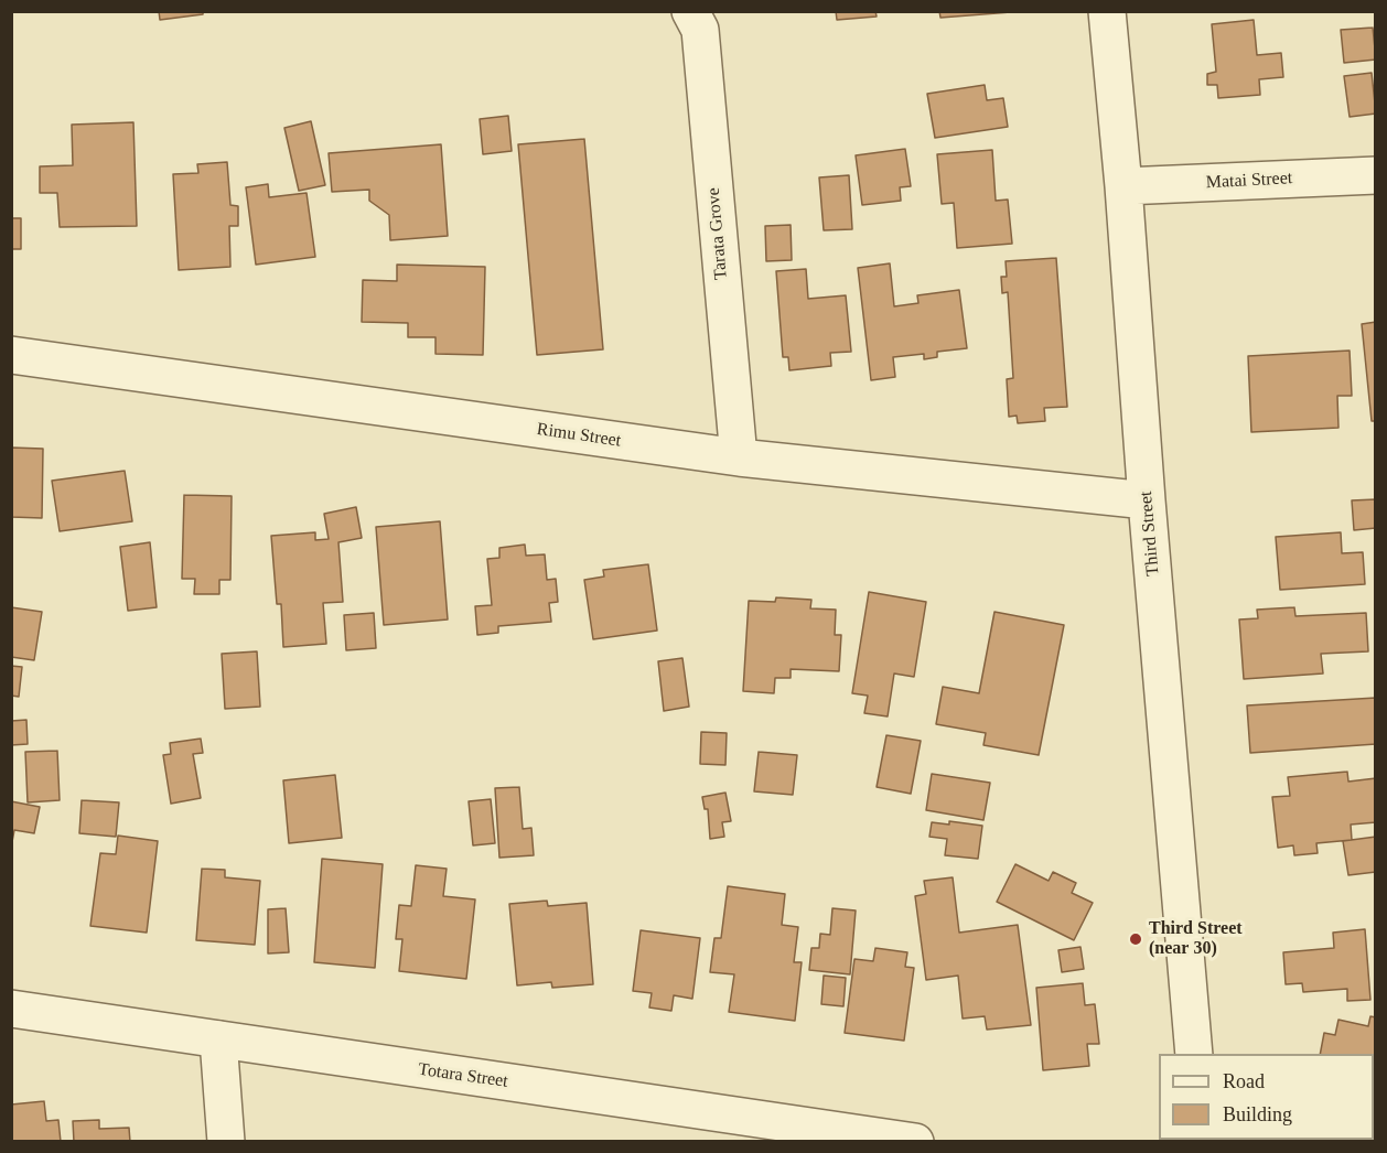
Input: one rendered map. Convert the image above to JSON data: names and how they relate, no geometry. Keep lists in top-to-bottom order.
{
  "streets": {
    "street": [
      "Matai Street",
      "Tarata Grove",
      "Rimu Street",
      "Third Street",
      "Totara Street"
    ]
  },
  "crossings": [
    ["Matai Street", "Third Street"],
    ["Tarata Grove", "Rimu Street"],
    ["Rimu Street", "Third Street"]
  ],
  "places": ["Third Street (near 30)"],
  "legend": ["Road", "Building"]
}
